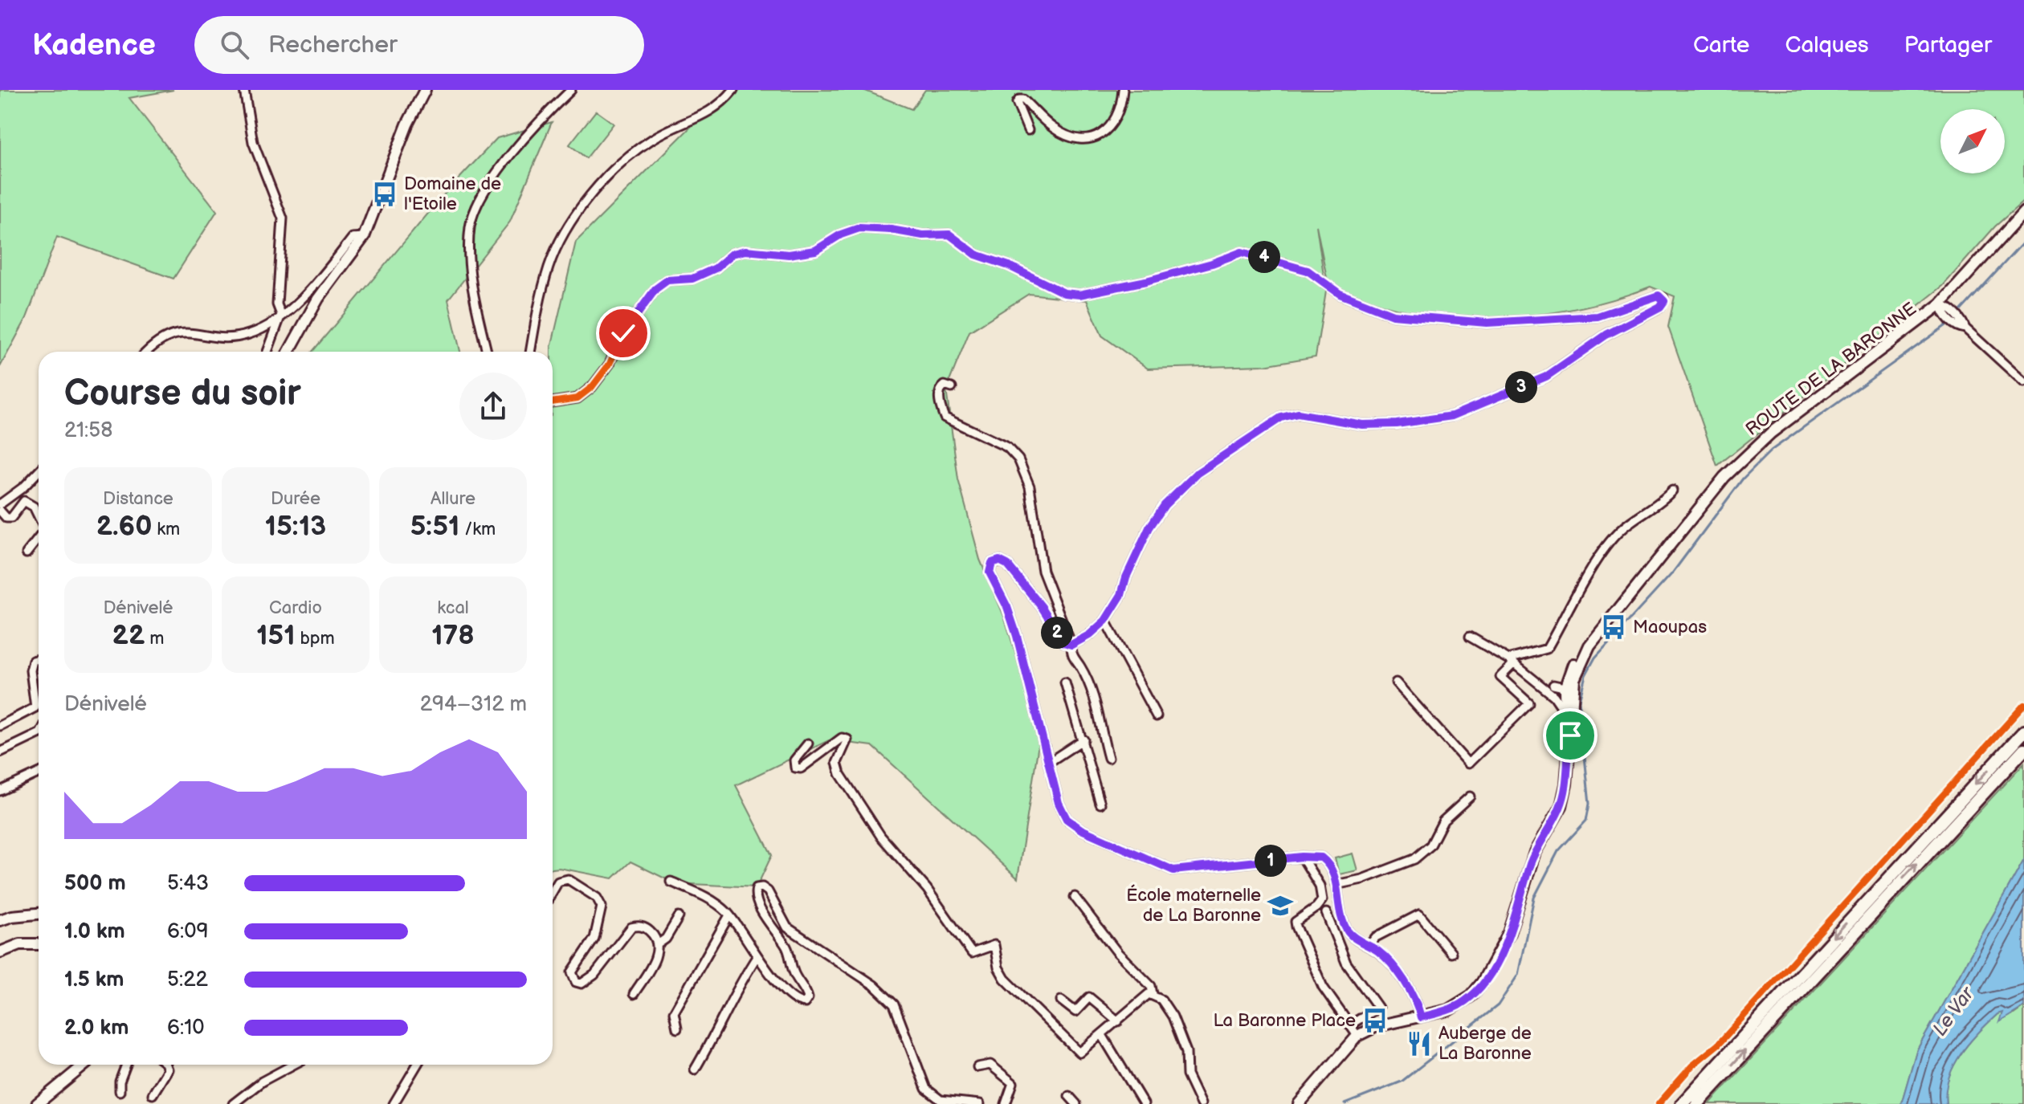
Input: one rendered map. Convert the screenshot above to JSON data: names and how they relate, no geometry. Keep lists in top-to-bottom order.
{
  "streets": {
    "main road": ["ROUTE DE LA BARONNE"]
  },
  "water": ["Le Var"],
  "places": {
    "bus stop": ["Domaine de l'Etoile", "Maoupas", "La Baronne Place"],
    "school or university": ["École maternelle de La Baronne"],
    "restaurant": ["Auberge de La Baronne"]
  },
  "north": "top right",
  "page": {
    "header": "Kadence",
    "search": "Rechercher",
    "nav": ["Carte", "Calques", "Partager"],
    "pins": [
      "4",
      "3",
      "2",
      "1"
    ],
    "heading": ["Course du soir", "21:58"],
    "stats": [
      ["Distance", "2.60 km"],
      ["Durée", "15:13"],
      ["Allure", "5:51 /km"],
      ["Dénivelé", "22 m"],
      ["Cardio", "151 bpm"],
      ["kcal", "178"]
    ],
    "chart": ["Dénivelé", "294–312 m"],
    "list": [
      {
        "name": "500 m",
        "note": "5:43"
      },
      {
        "name": "1.0 km",
        "note": "6:09"
      },
      {
        "name": "1.5 km",
        "note": "5:22"
      },
      {
        "name": "2.0 km",
        "note": "6:10"
      }
    ]
  }
}
